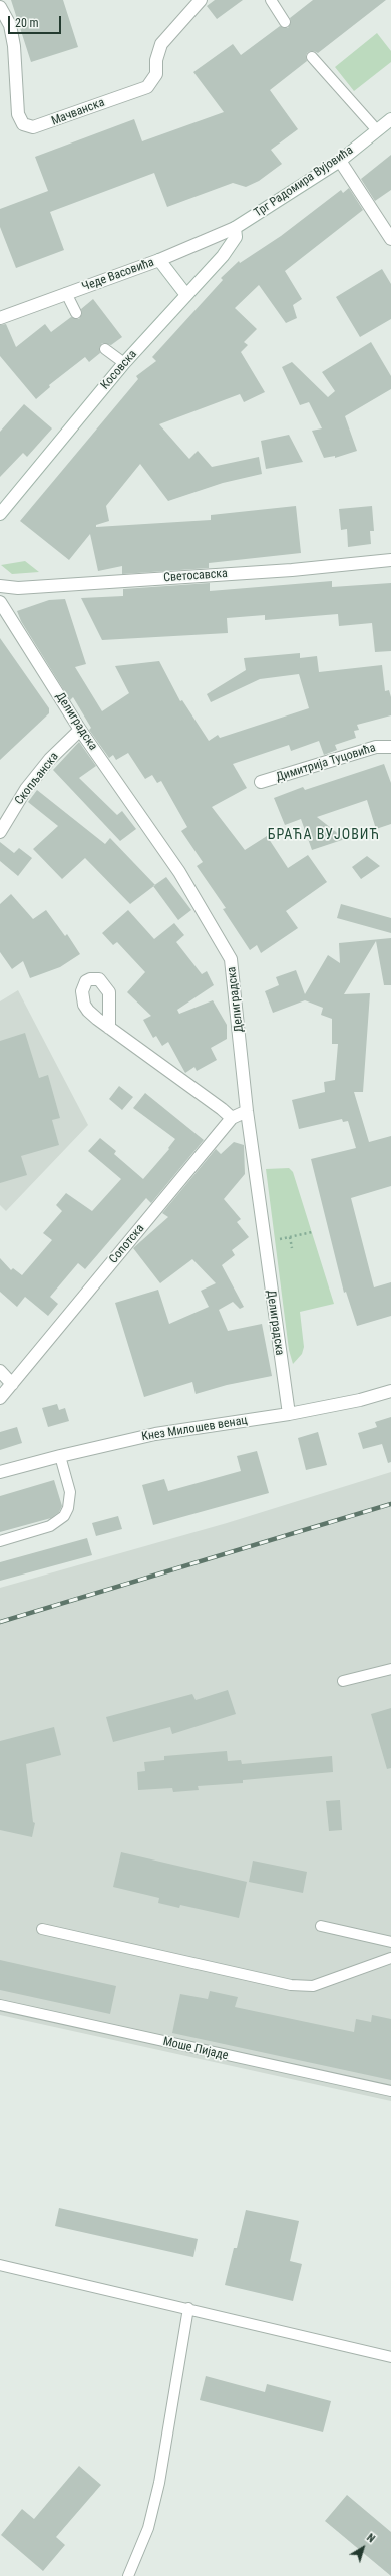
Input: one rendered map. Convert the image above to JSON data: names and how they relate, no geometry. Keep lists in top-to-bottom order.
{
  "streets": {
    "street": [
      "Мачванска",
      "Трг Радомира Вујовића",
      "Чеде Васовића",
      "Косовска",
      "Светосавска",
      "Делиградска",
      "Димитрија Туцовића",
      "Скопљанска",
      "Сопотска",
      "Кнез Милошев венац"
    ],
    "lane": ["Моше Пијаде"]
  },
  "crossings": [
    ["Трг Радомира Вујовића", "Чеде Васовића"],
    ["Трг Радомира Вујовића", "Косовска"],
    ["Чеде Васовића", "Косовска"],
    ["Делиградска", "Скопљанска"],
    ["Делиградска", "Сопотска"],
    ["Делиградска", "Кнез Милошев венац"]
  ],
  "districts": ["БРАЋА ВУЈОВИЋ"],
  "scale_bar": "20 m",
  "north": "top right"
}
